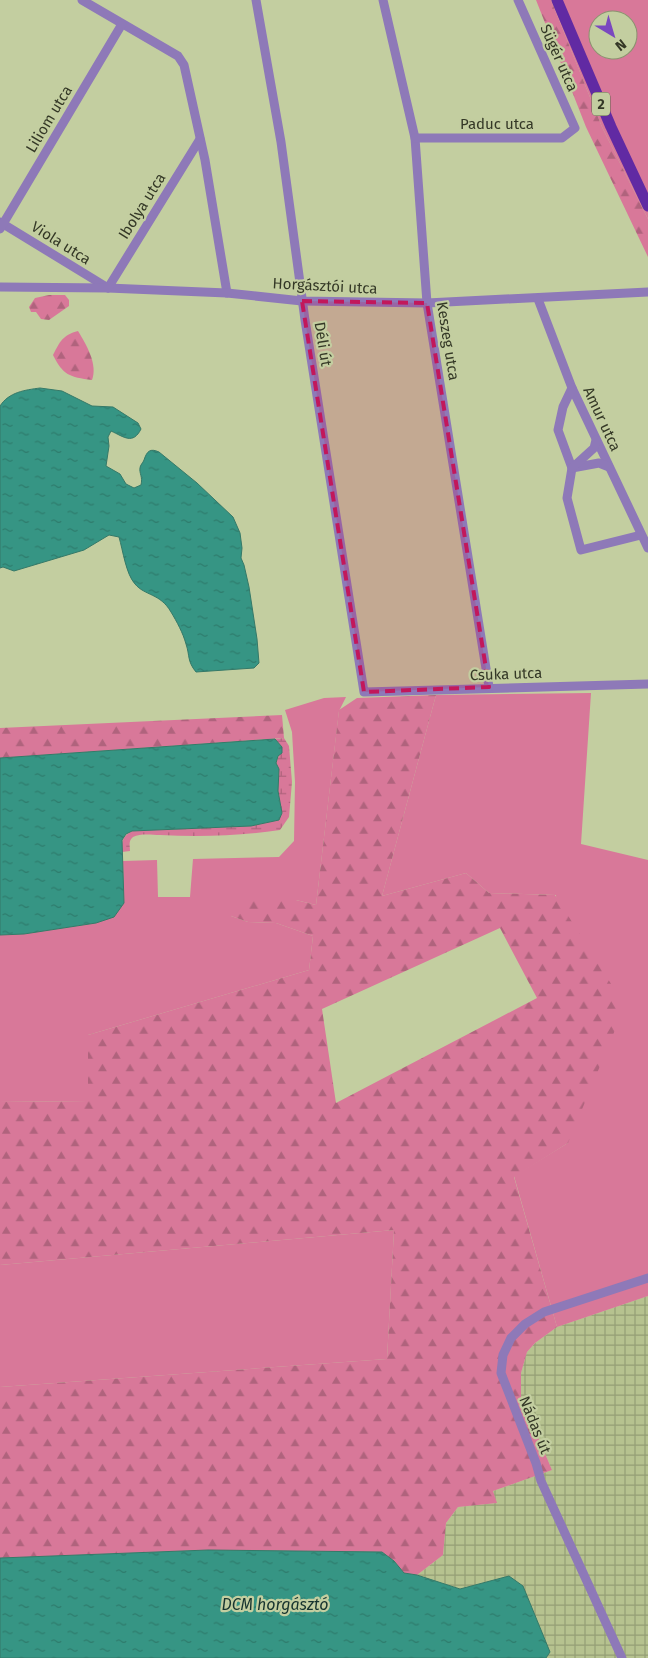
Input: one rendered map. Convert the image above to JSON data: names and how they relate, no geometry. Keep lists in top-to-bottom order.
{
  "streets": {
    "main road": ["2"],
    "street": [
      "Sügér utca",
      "Liliom utca",
      "Paduc utca",
      "Ibolya utca",
      "Viola utca",
      "Horgásztói utca",
      "Keszeg utca",
      "Déli út",
      "Amur utca",
      "Csuka utca",
      "Nádas út"
    ]
  },
  "crossings": [
    ["Sügér utca", "Paduc utca"],
    ["Liliom utca", "Viola utca"],
    ["Paduc utca", "Keszeg utca"],
    ["Ibolya utca", "Viola utca"],
    ["Ibolya utca", "Horgásztói utca"],
    ["Viola utca", "Horgásztói utca"],
    ["Horgásztói utca", "Keszeg utca"],
    ["Horgásztói utca", "Déli út"],
    ["Horgásztói utca", "Amur utca"],
    ["Keszeg utca", "Csuka utca"],
    ["Déli út", "Csuka utca"]
  ],
  "water": ["DCM horgásztó"],
  "north": "bottom right"
}
